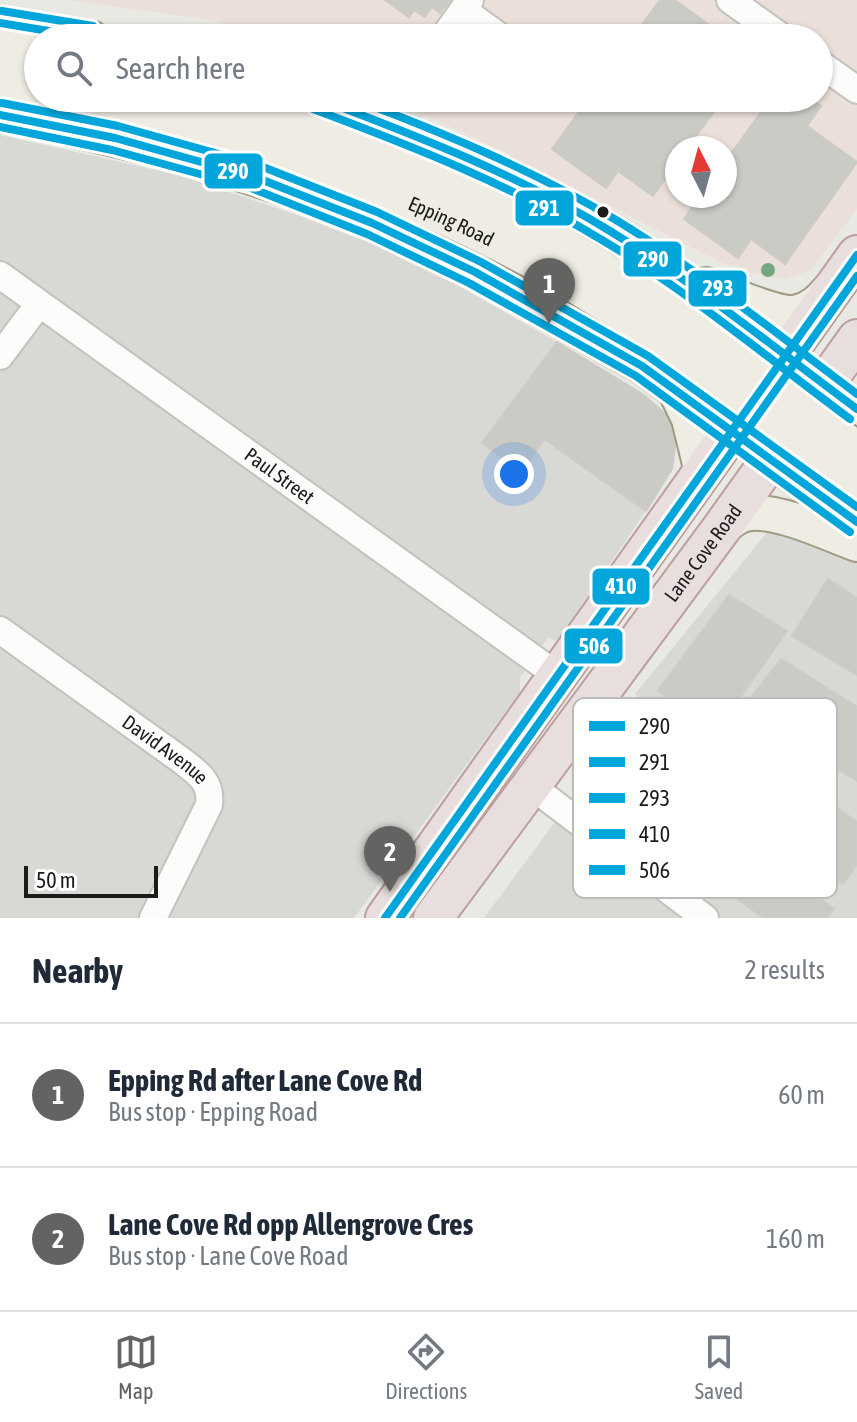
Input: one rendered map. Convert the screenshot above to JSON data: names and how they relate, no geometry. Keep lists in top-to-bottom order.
{
  "streets": {
    "highway": ["Lane Cove Road"],
    "main road": ["Epping Road"],
    "street": ["Paul Street", "David Avenue"]
  },
  "lines": [
    "transit line 293",
    "transit line 290",
    "transit line 291",
    "transit line 410",
    "transit line 506"
  ],
  "legend": [
    "290",
    "291",
    "293",
    "410",
    "506"
  ],
  "scale_bar": "50 m",
  "north": "top",
  "page": {
    "search": "Search here",
    "pins": ["1", "2"],
    "scale": "50 m",
    "heading": ["Nearby", "2 results"],
    "list": [
      {
        "mark": "1",
        "name": "Epping Rd after Lane Cove Rd",
        "note": "Bus stop · Epping Road",
        "value": "60 m"
      },
      {
        "mark": "2",
        "name": "Lane Cove Rd opp Allengrove Cres",
        "note": "Bus stop · Lane Cove Road",
        "value": "160 m"
      }
    ],
    "nav": ["Map", "Directions", "Saved"]
  }
}
